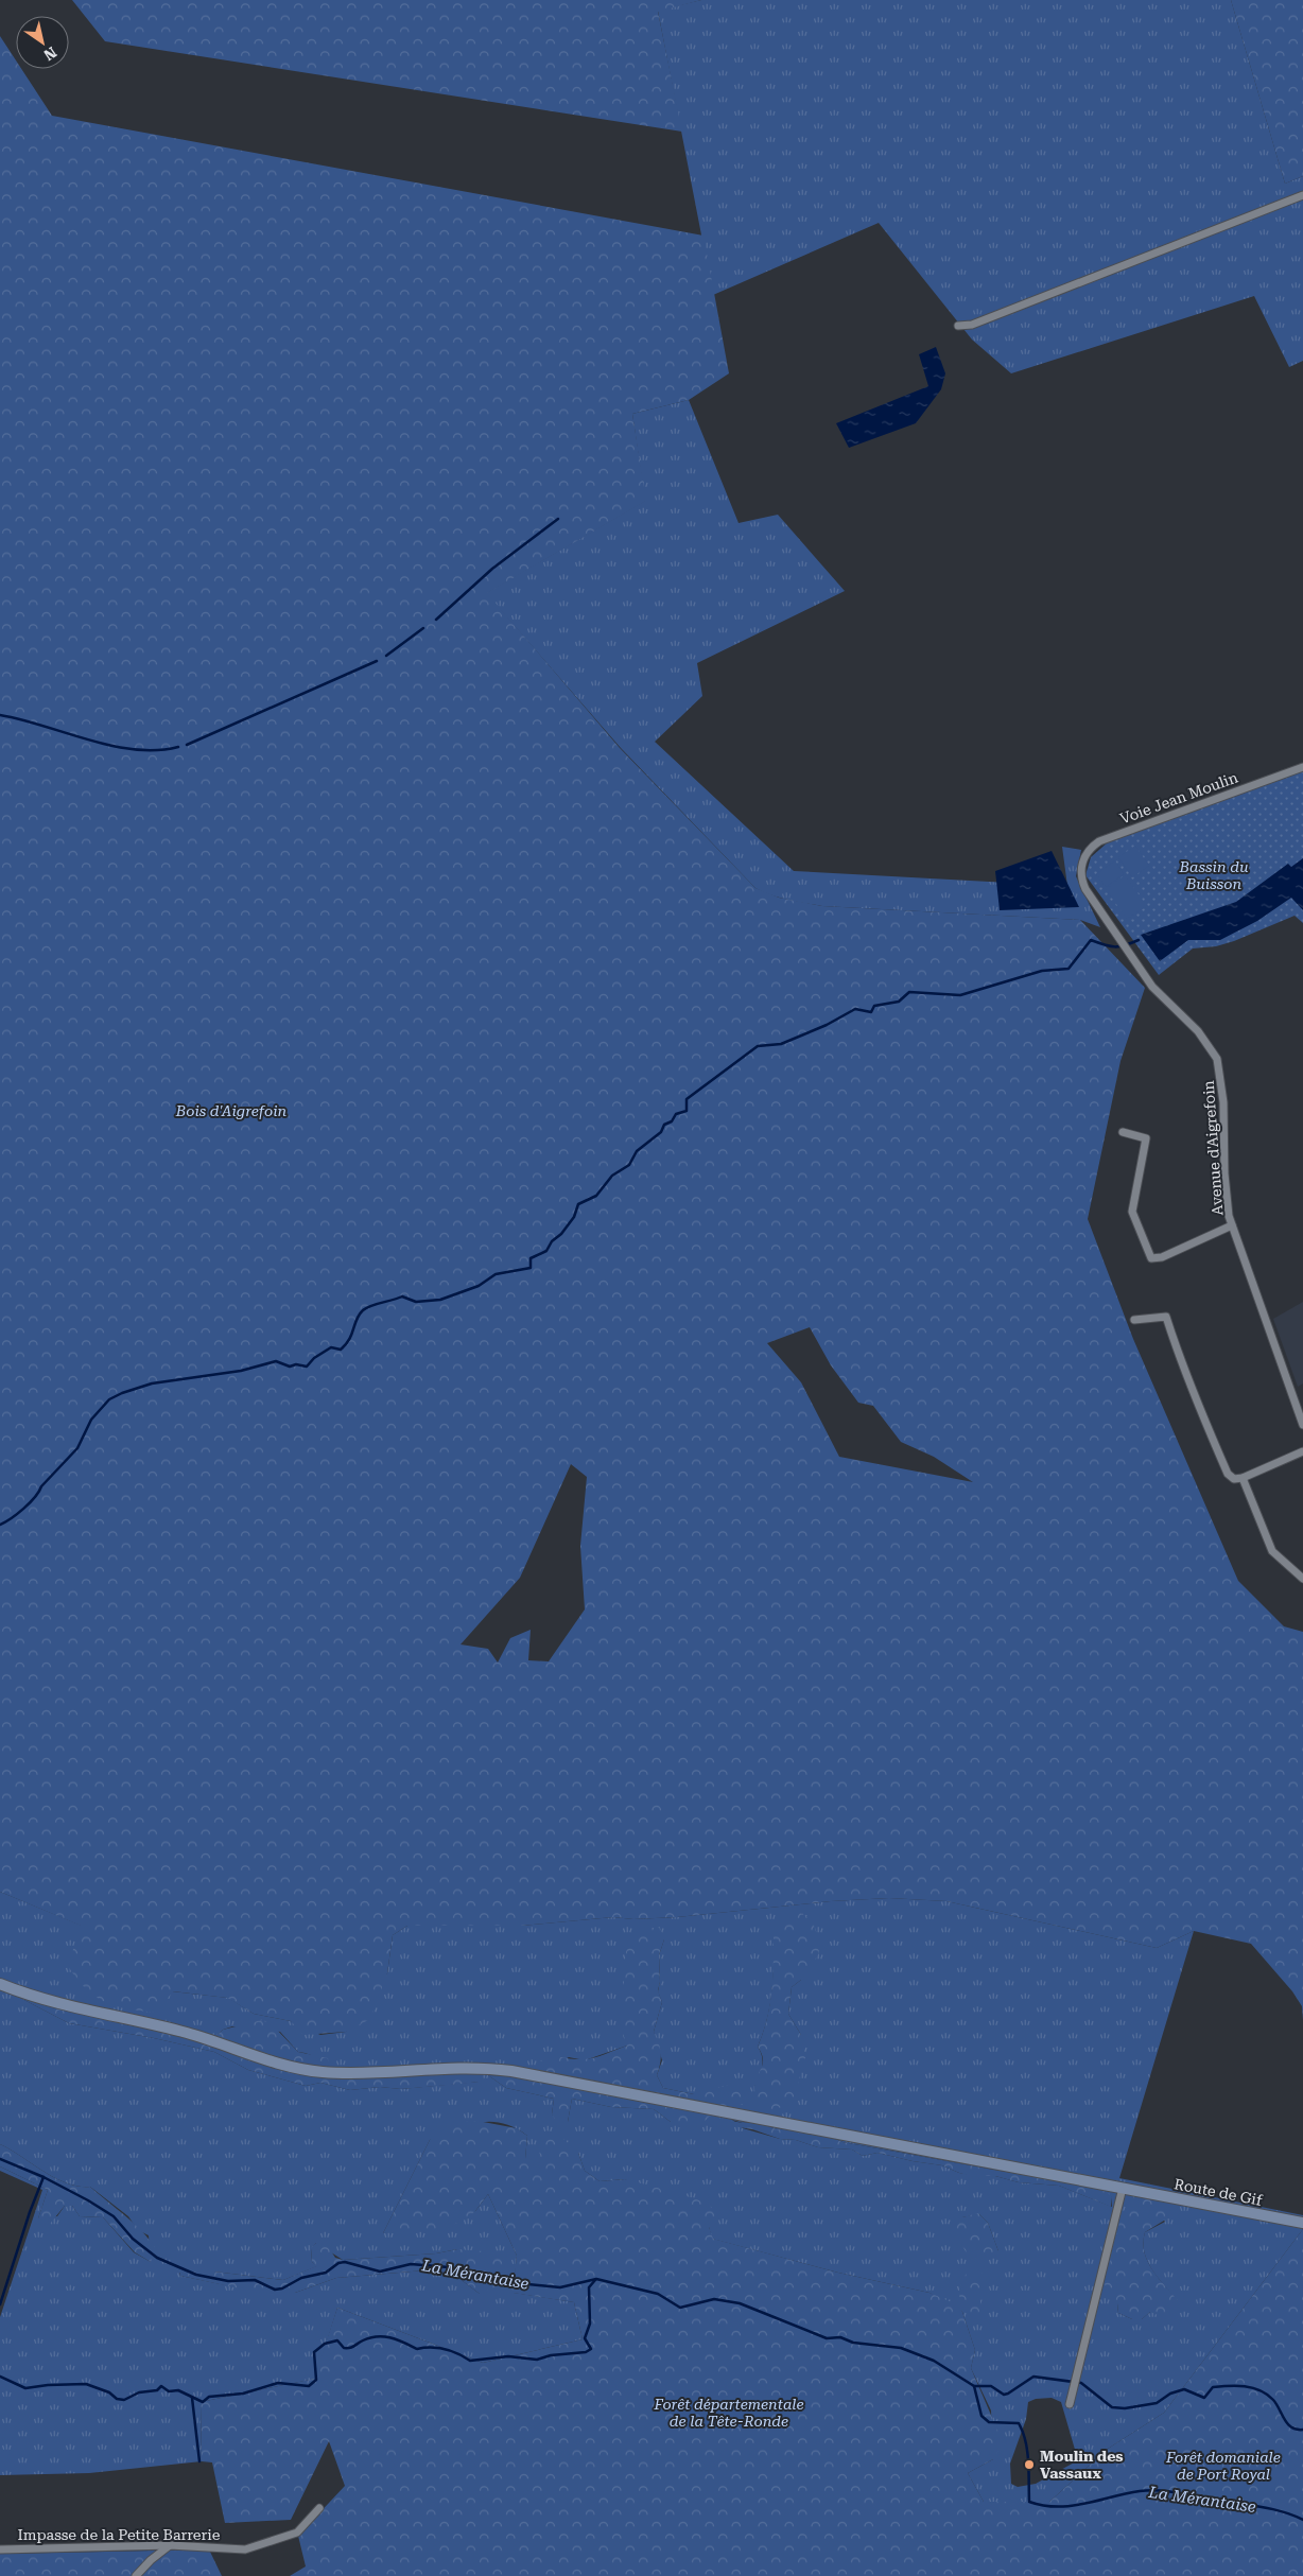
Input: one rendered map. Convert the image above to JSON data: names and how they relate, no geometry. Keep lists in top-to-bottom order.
{
  "streets": {
    "street": [
      "Voie Jean Moulin",
      "Avenue d'Aigrefoin",
      "Route de Gif",
      "Impasse de la Petite Barrerie"
    ]
  },
  "crossings": [
    ["Voie Jean Moulin", "Avenue d'Aigrefoin"]
  ],
  "water": ["La Mérantaise"],
  "parks": [
    "Bassin du Buisson",
    "Bois d'Aigrefoin",
    "Forêt départementale de la Tête-Ronde",
    "Forêt domaniale de Port Royal"
  ],
  "places": ["Moulin des Vassaux"],
  "north": "bottom right"
}
